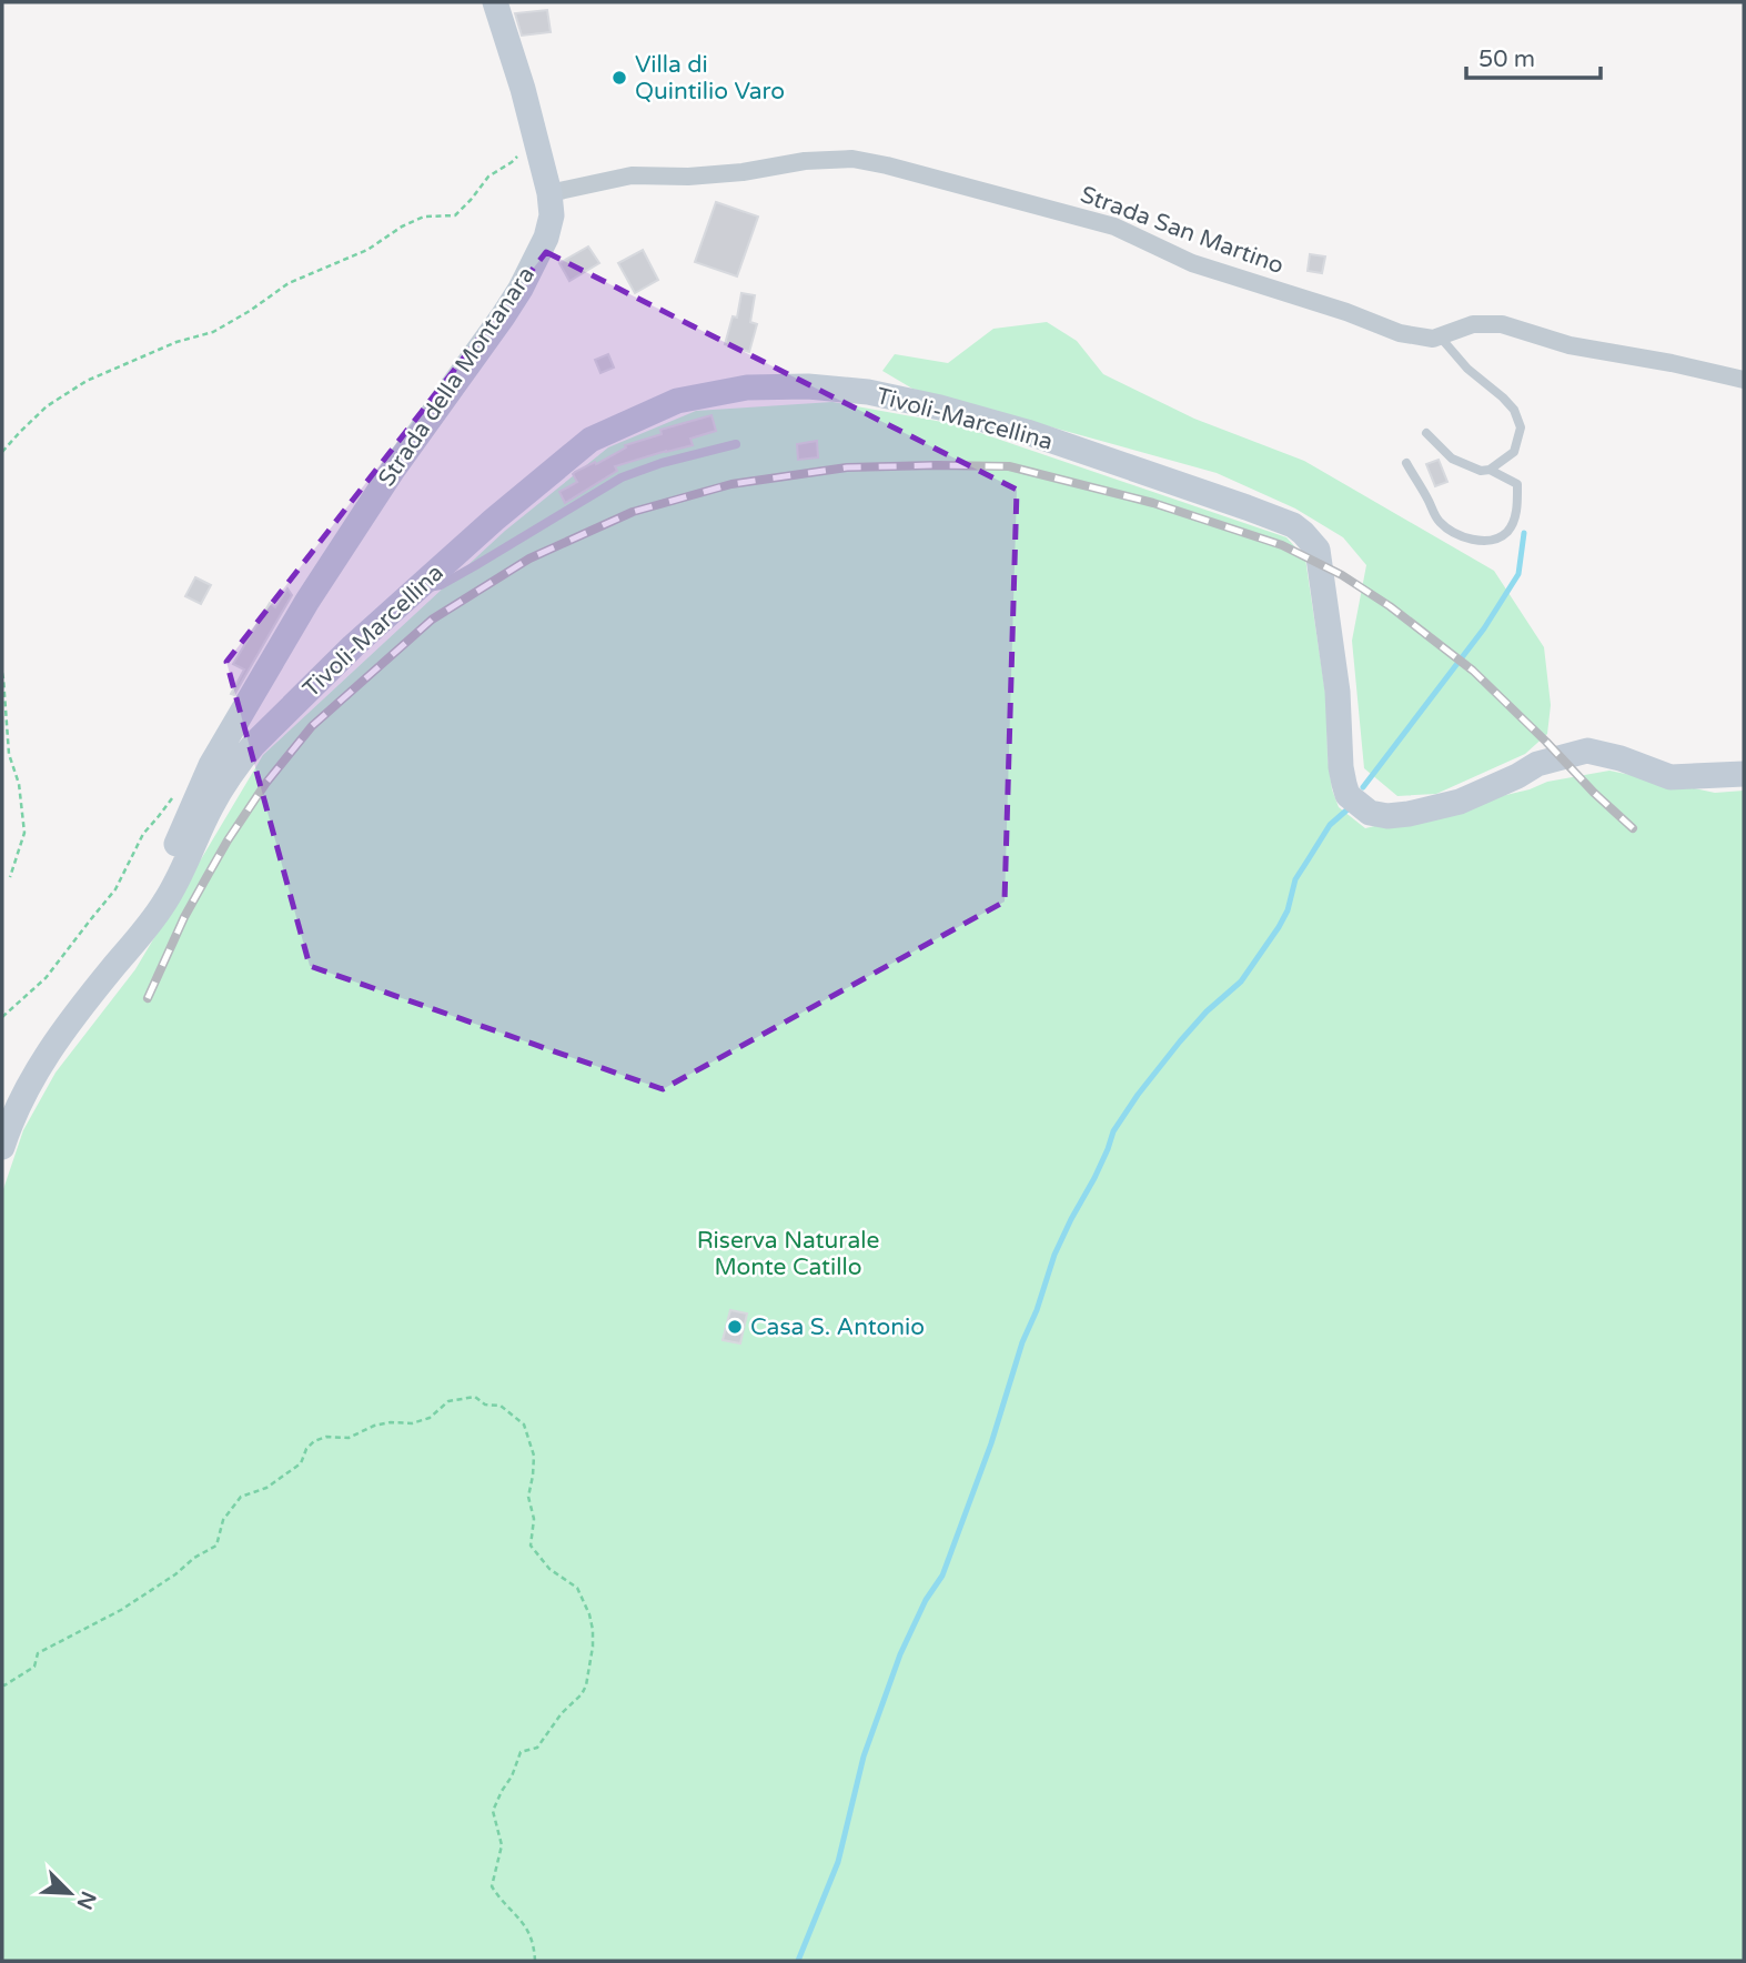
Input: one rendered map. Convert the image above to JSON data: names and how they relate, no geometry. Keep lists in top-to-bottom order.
{
  "streets": {
    "main road": ["Strada della Montanara", "Tivoli-Marcellina"],
    "street": ["Strada San Martino"]
  },
  "crossings": [
    ["Strada San Martino", "Strada della Montanara"],
    ["Strada della Montanara", "Tivoli-Marcellina"]
  ],
  "parks": ["Riserva Naturale Monte Catillo"],
  "places": ["Villa di Quintilio Varo", "Casa S. Antonio"],
  "scale_bar": "50 m",
  "north": "bottom right"
}
